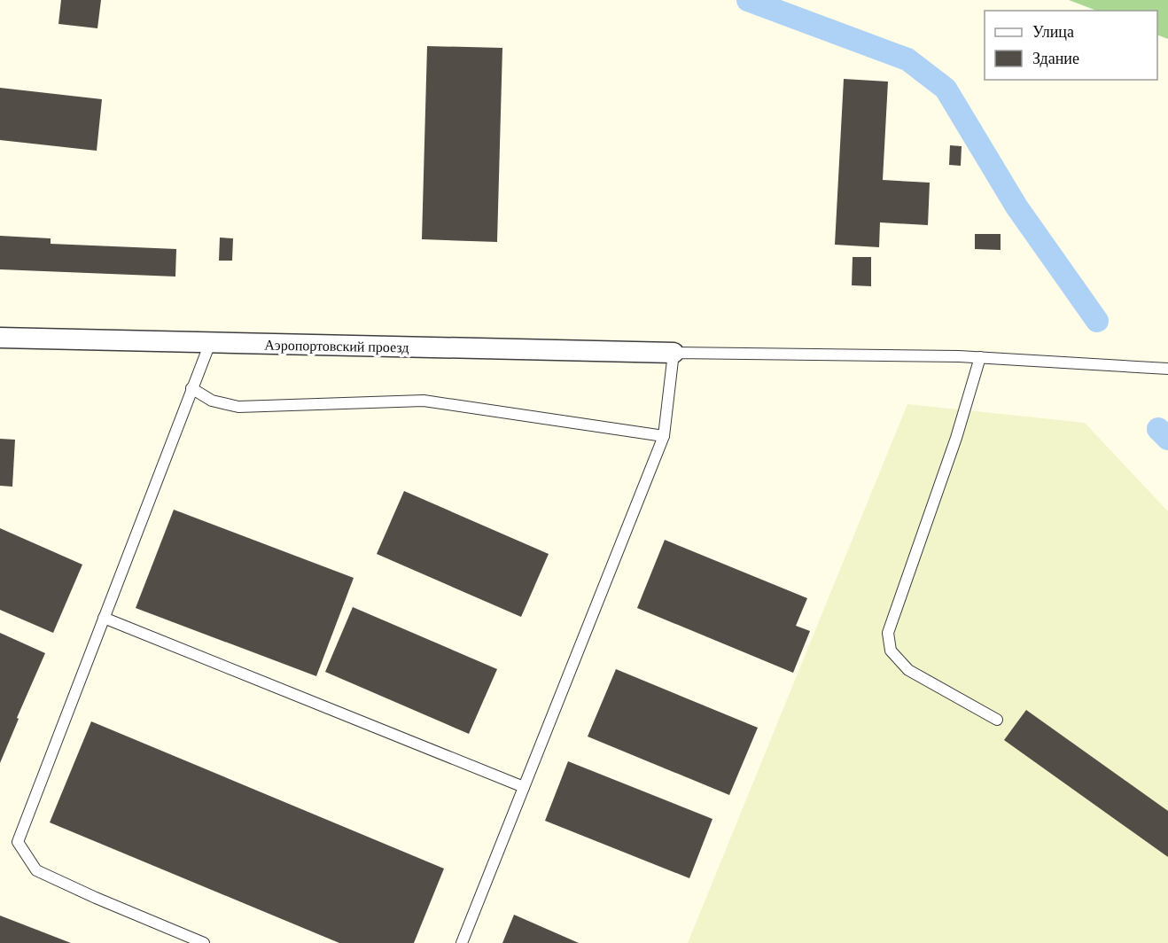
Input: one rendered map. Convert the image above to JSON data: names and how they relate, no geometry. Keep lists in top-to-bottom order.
{
  "streets": {
    "street": ["Аэропортовский проезд"]
  },
  "legend": ["Улица", "Здание"]
}
